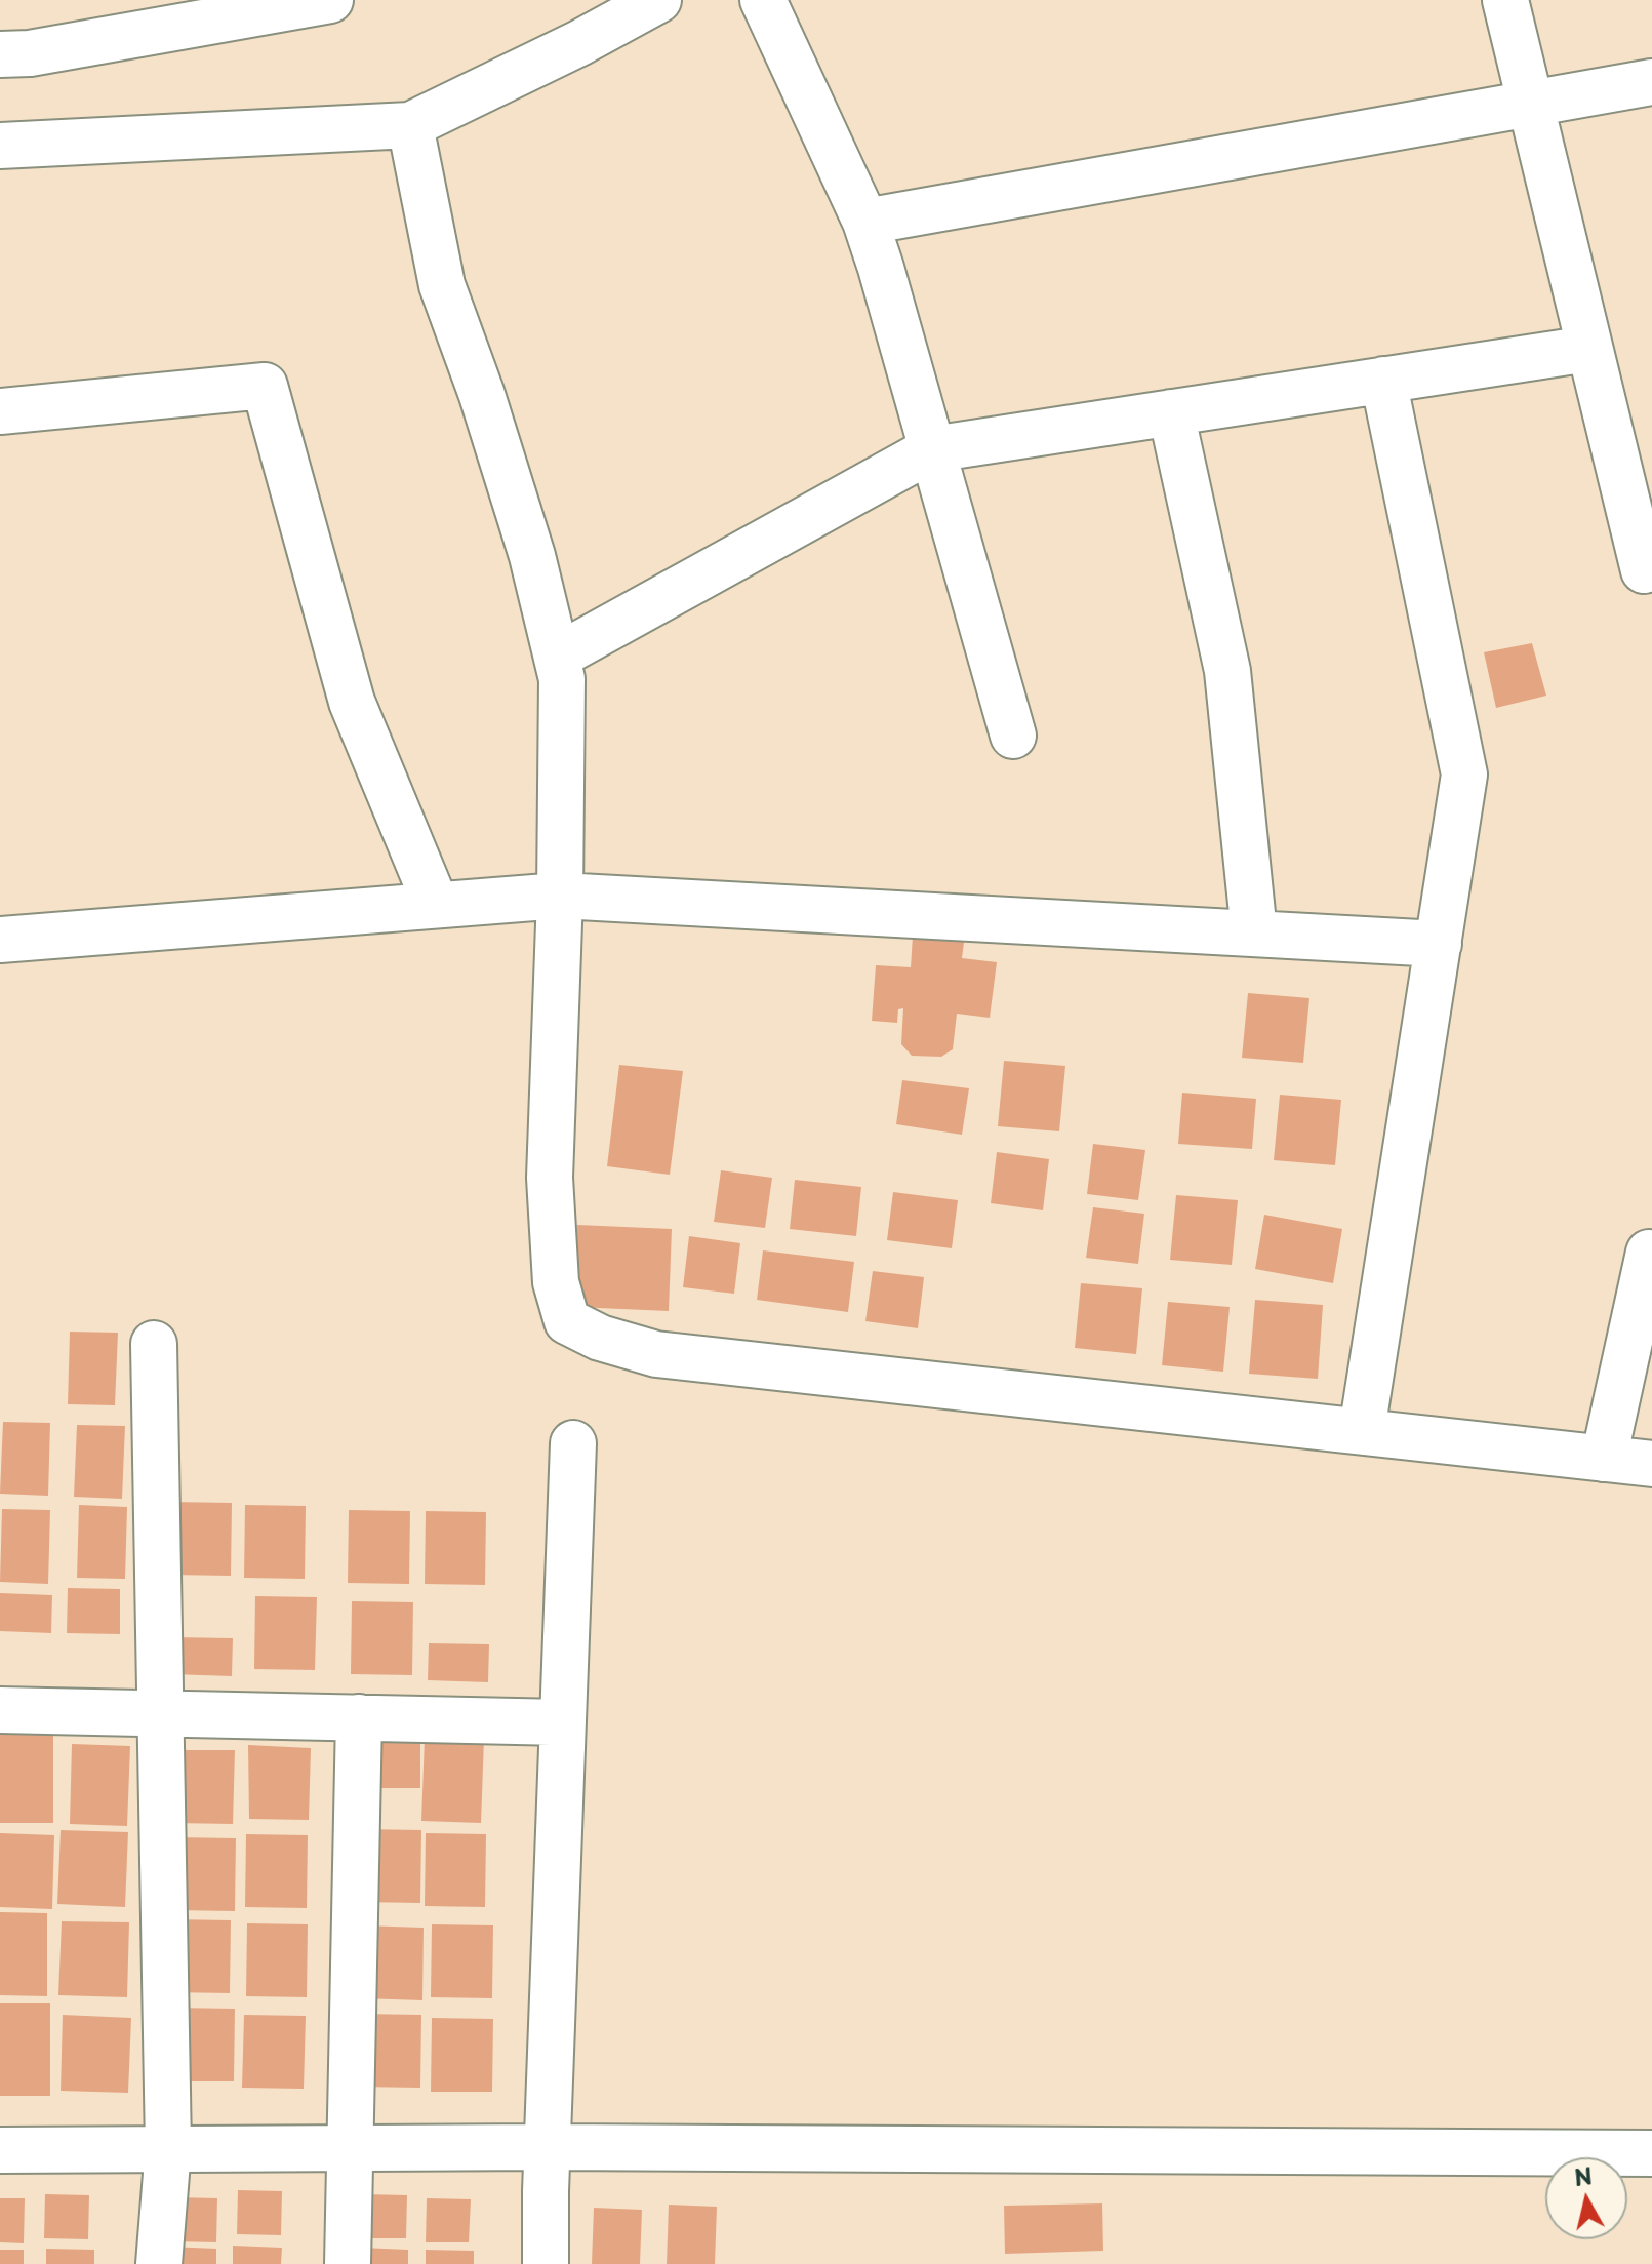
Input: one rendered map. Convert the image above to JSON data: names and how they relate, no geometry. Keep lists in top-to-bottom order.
{
  "north": "top"
}
